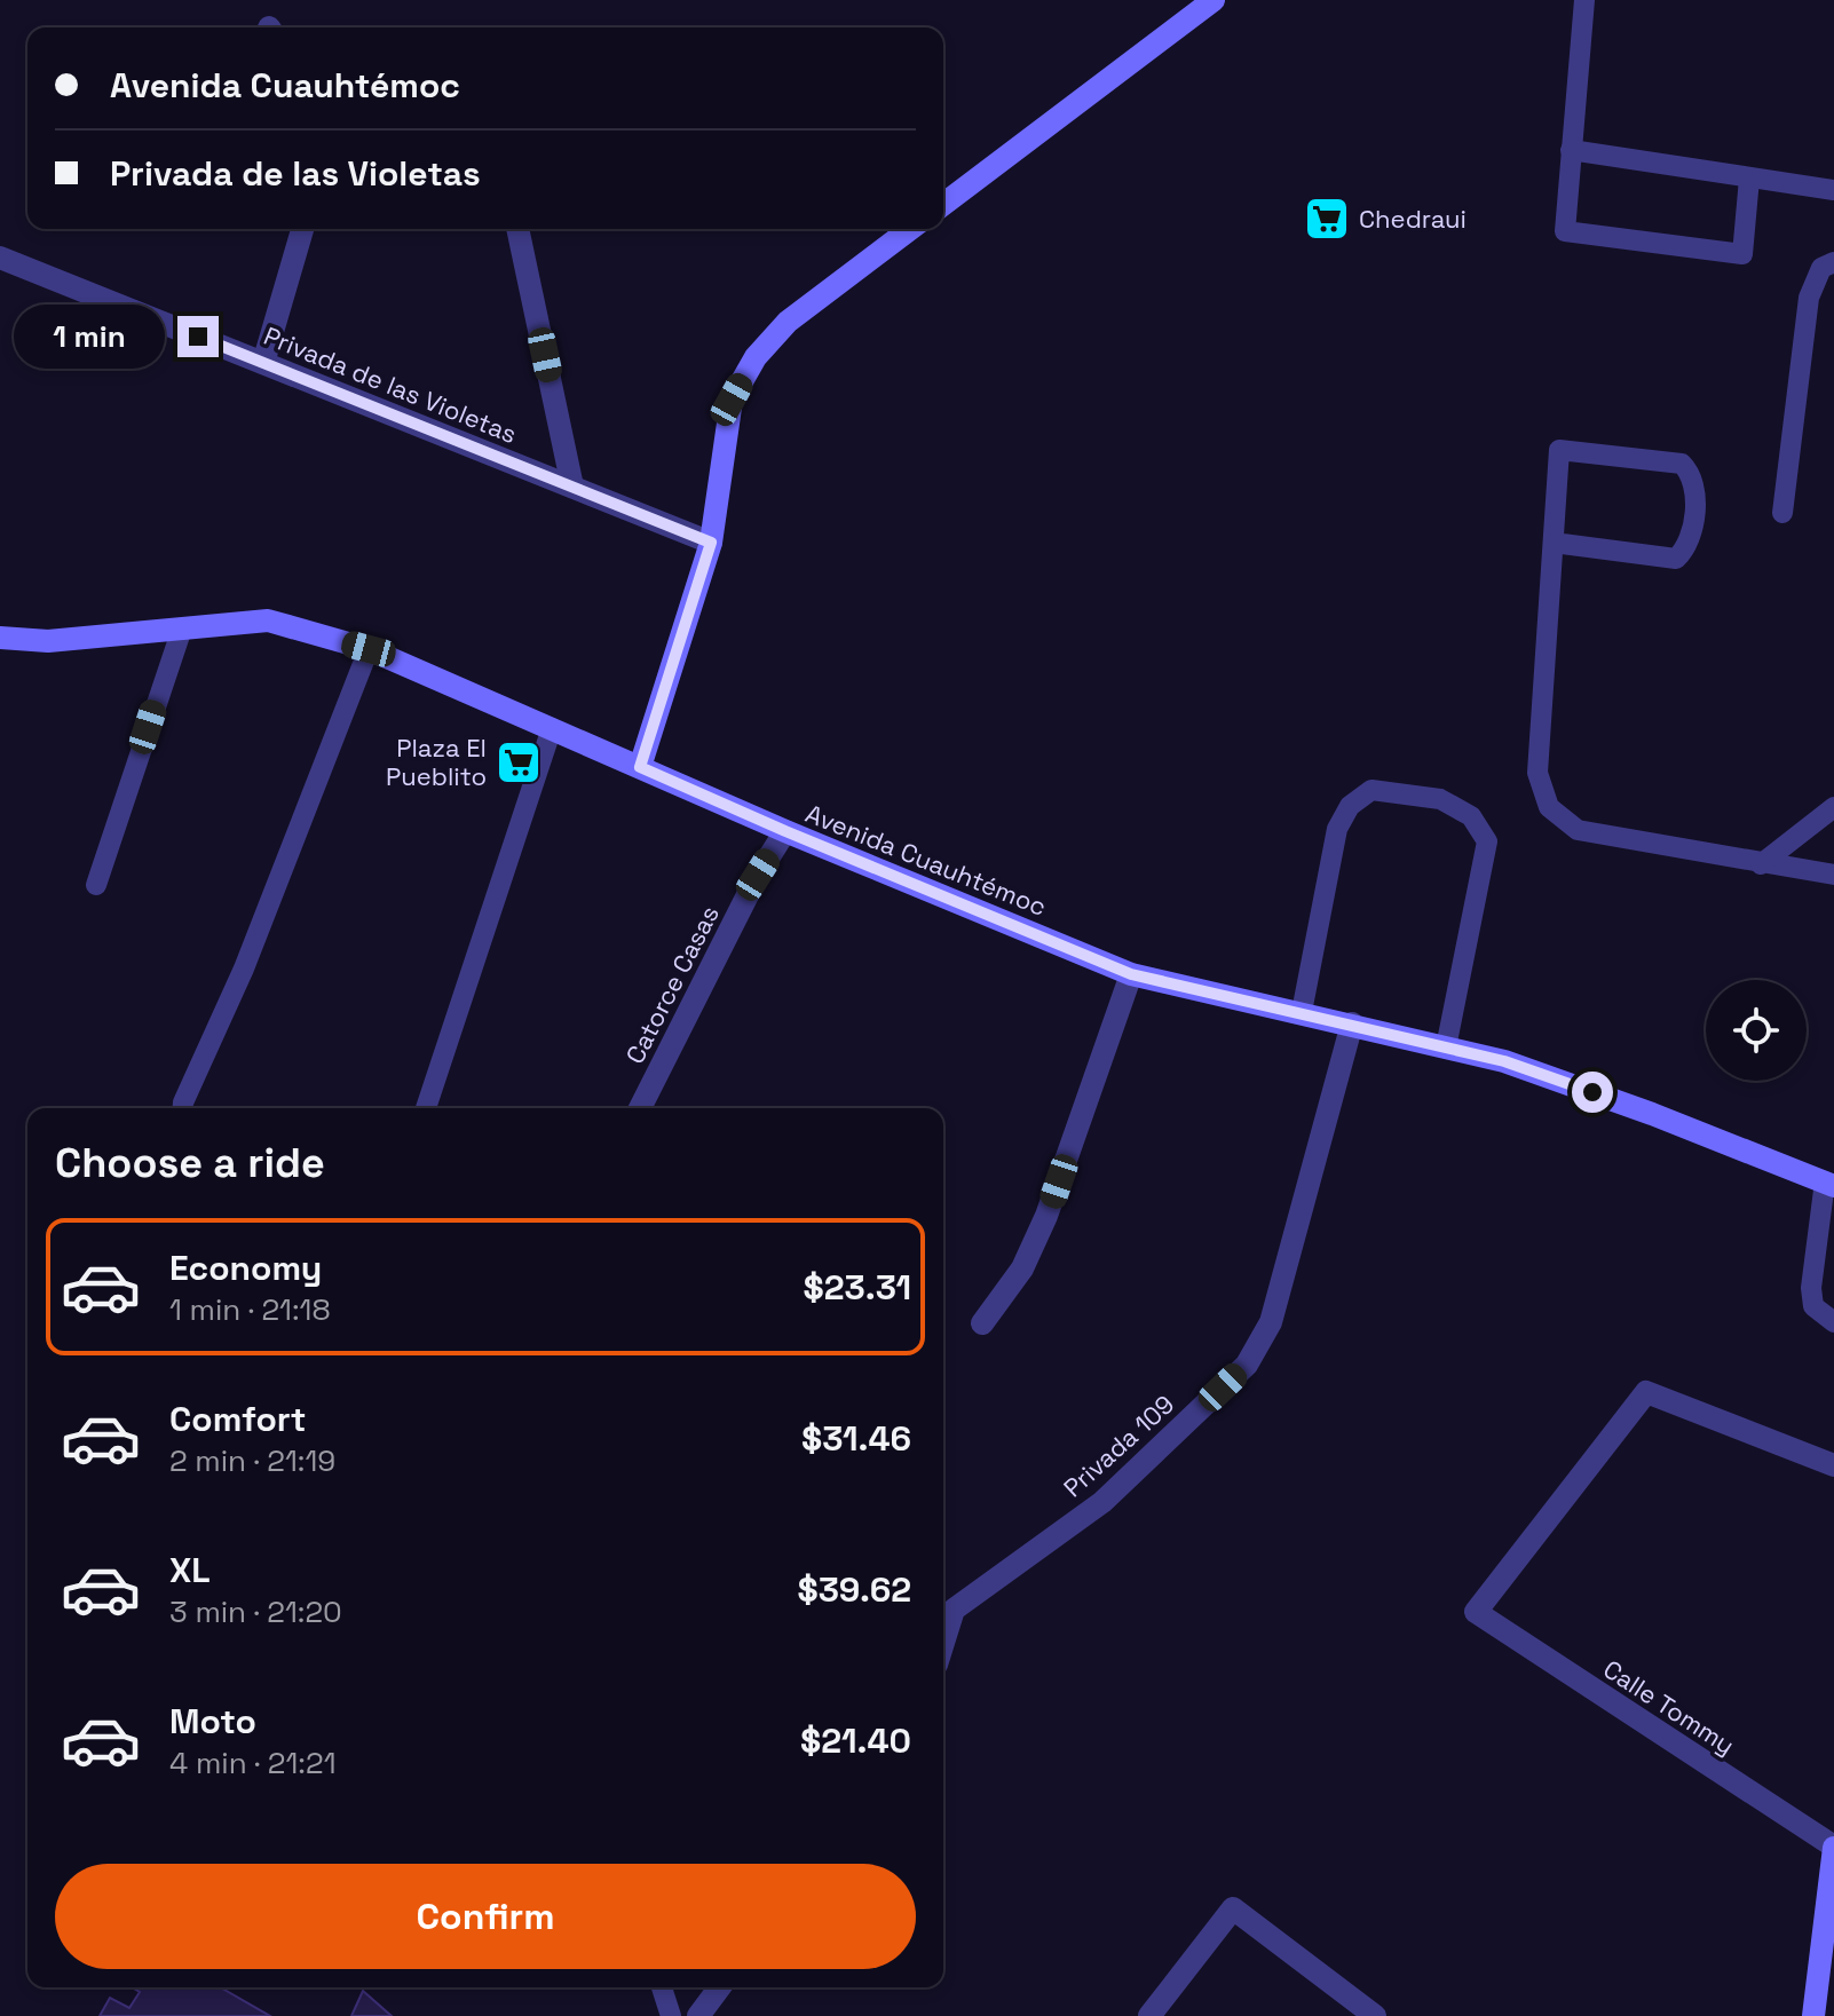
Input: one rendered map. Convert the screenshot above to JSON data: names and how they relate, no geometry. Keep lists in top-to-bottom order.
{
  "streets": {
    "main road": ["Avenida Cuauhtémoc"],
    "street": [
      "Privada de las Violetas",
      "Catorce Casas",
      "Privada 109",
      "Calle Tommy"
    ]
  },
  "crossings": [
    ["Avenida Cuauhtémoc", "Catorce Casas"],
    ["Avenida Cuauhtémoc", "Privada 109"]
  ],
  "places": {
    "supermarket": ["Chedraui", "Plaza El Pueblito"]
  },
  "page": {
    "banner": ["Avenida Cuauhtémoc", "Privada de las Violetas"],
    "bubble": "1 min",
    "heading": "Choose a ride",
    "list": [
      {
        "name": "Economy",
        "note": "1 min · 21:18",
        "value": "$23.31"
      },
      {
        "name": "Comfort",
        "note": "2 min · 21:19",
        "value": "$31.46"
      },
      {
        "name": "XL",
        "note": "3 min · 21:20",
        "value": "$39.62"
      },
      {
        "name": "Moto",
        "note": "4 min · 21:21",
        "value": "$21.40"
      }
    ],
    "buttons": "Confirm"
  }
}
